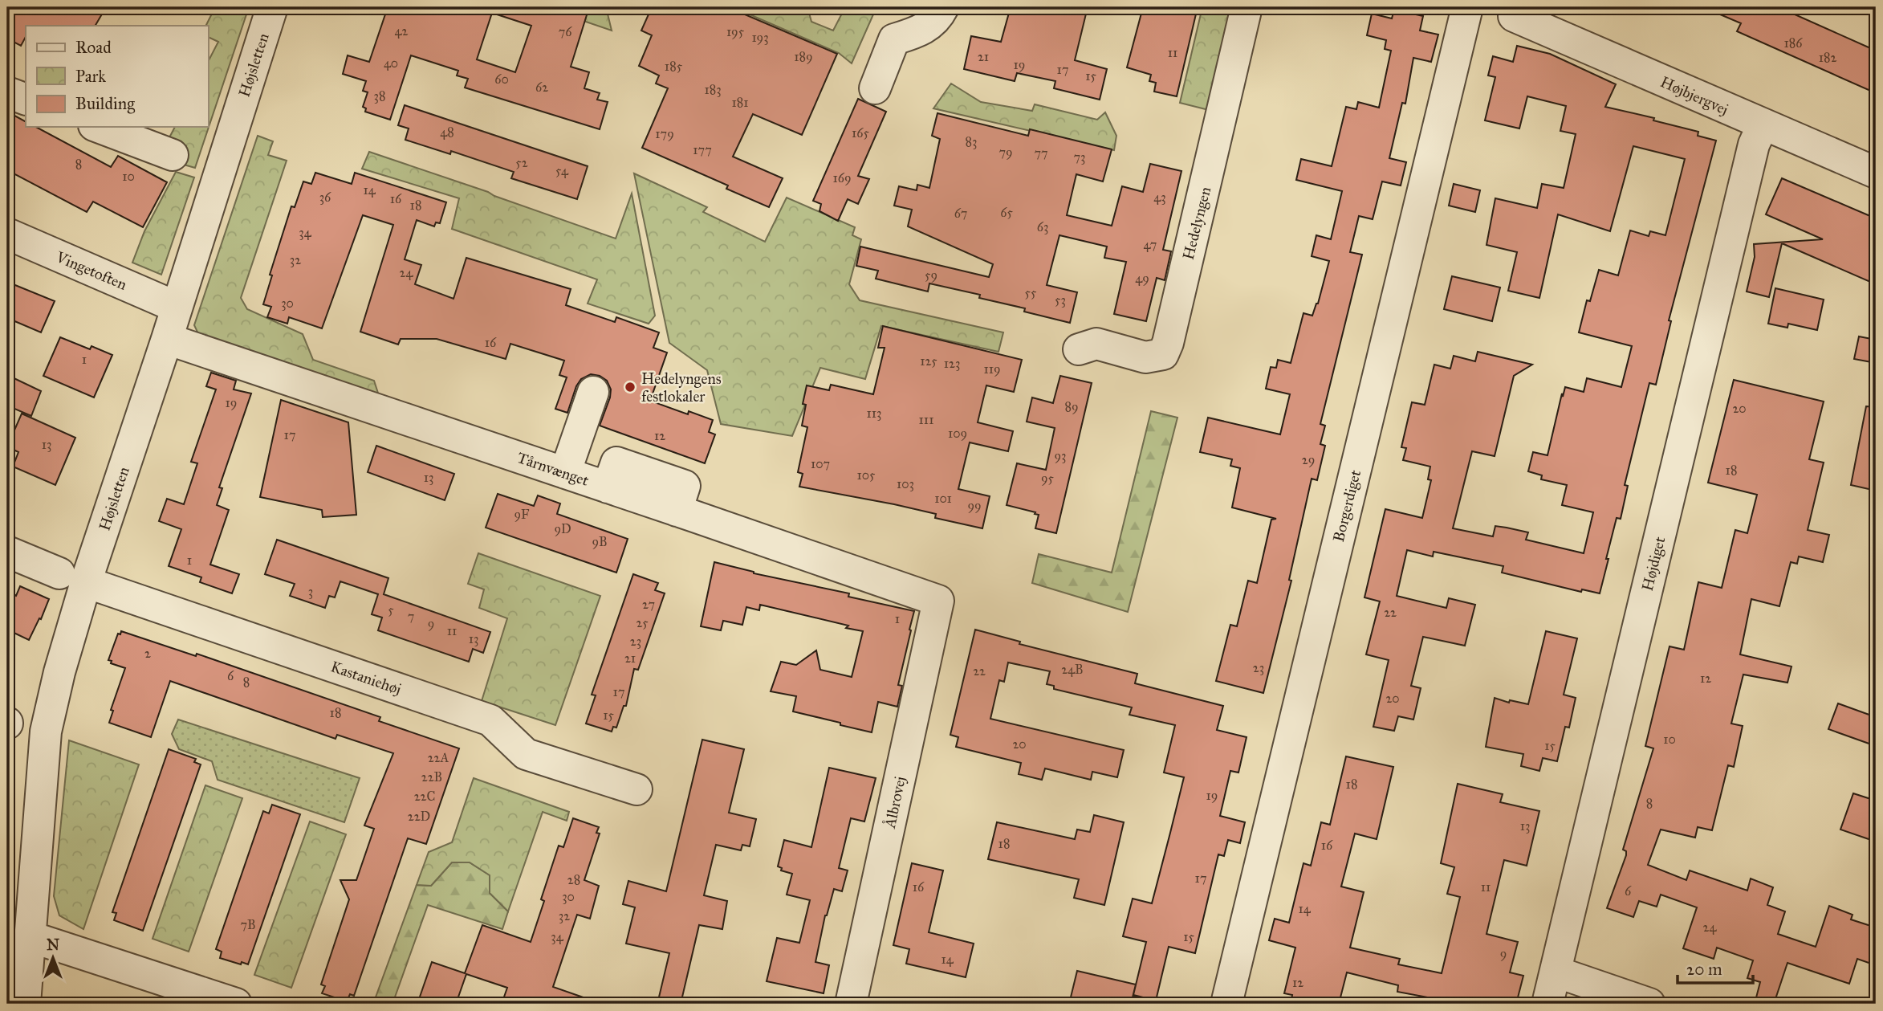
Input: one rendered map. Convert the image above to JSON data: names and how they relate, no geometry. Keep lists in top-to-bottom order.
{
  "streets": {
    "street": [
      "Højsletten",
      "Højbjergvej",
      "Hedelyngen",
      "Vingetoften",
      "Tårnvænget",
      "Borgerdiget",
      "Højdiget",
      "Kastaniehøj",
      "Ålbrovej"
    ]
  },
  "crossings": [
    ["Højsletten", "Vingetoften"],
    ["Højsletten", "Tårnvænget"],
    ["Højsletten", "Kastaniehøj"],
    ["Højbjergvej", "Højdiget"],
    ["Tårnvænget", "Ålbrovej"]
  ],
  "places": ["Hedelyngens festlokaler"],
  "house_numbers": [
    "42",
    "76",
    "195",
    "193",
    "186",
    "11",
    "189",
    "21",
    "182",
    "40",
    "19",
    "185",
    "17",
    "15",
    "60",
    "62",
    "183",
    "38",
    "181",
    "48",
    "165",
    "179",
    "83",
    "177",
    "79",
    "77",
    "73",
    "52",
    "8",
    "54",
    "10",
    "169",
    "14",
    "36",
    "43",
    "16",
    "18",
    "65",
    "67",
    "63",
    "34",
    "47",
    "32",
    "24",
    "59",
    "49",
    "55",
    "53",
    "30",
    "16",
    "1",
    "125",
    "123",
    "119",
    "19",
    "89",
    "20",
    "113",
    "111",
    "109",
    "17",
    "12",
    "13",
    "93",
    "29",
    "107",
    "18",
    "105",
    "13",
    "95",
    "103",
    "101",
    "99",
    "9F",
    "9D",
    "9B",
    "1",
    "3",
    "27",
    "5",
    "22",
    "7",
    "1",
    "25",
    "9",
    "11",
    "13",
    "23",
    "2",
    "21",
    "23",
    "24B",
    "22",
    "6",
    "12",
    "8",
    "17",
    "20",
    "18",
    "15",
    "10",
    "20",
    "15",
    "22A",
    "22B",
    "18",
    "19",
    "22C",
    "8",
    "22D",
    "13",
    "18",
    "16",
    "17",
    "28",
    "16",
    "11",
    "6",
    "30",
    "14",
    "32",
    "7B",
    "24",
    "34",
    "15",
    "9",
    "14",
    "12"
  ],
  "legend": ["Road", "Park", "Building"],
  "scale_bar": "20 m",
  "north": "top"
}
